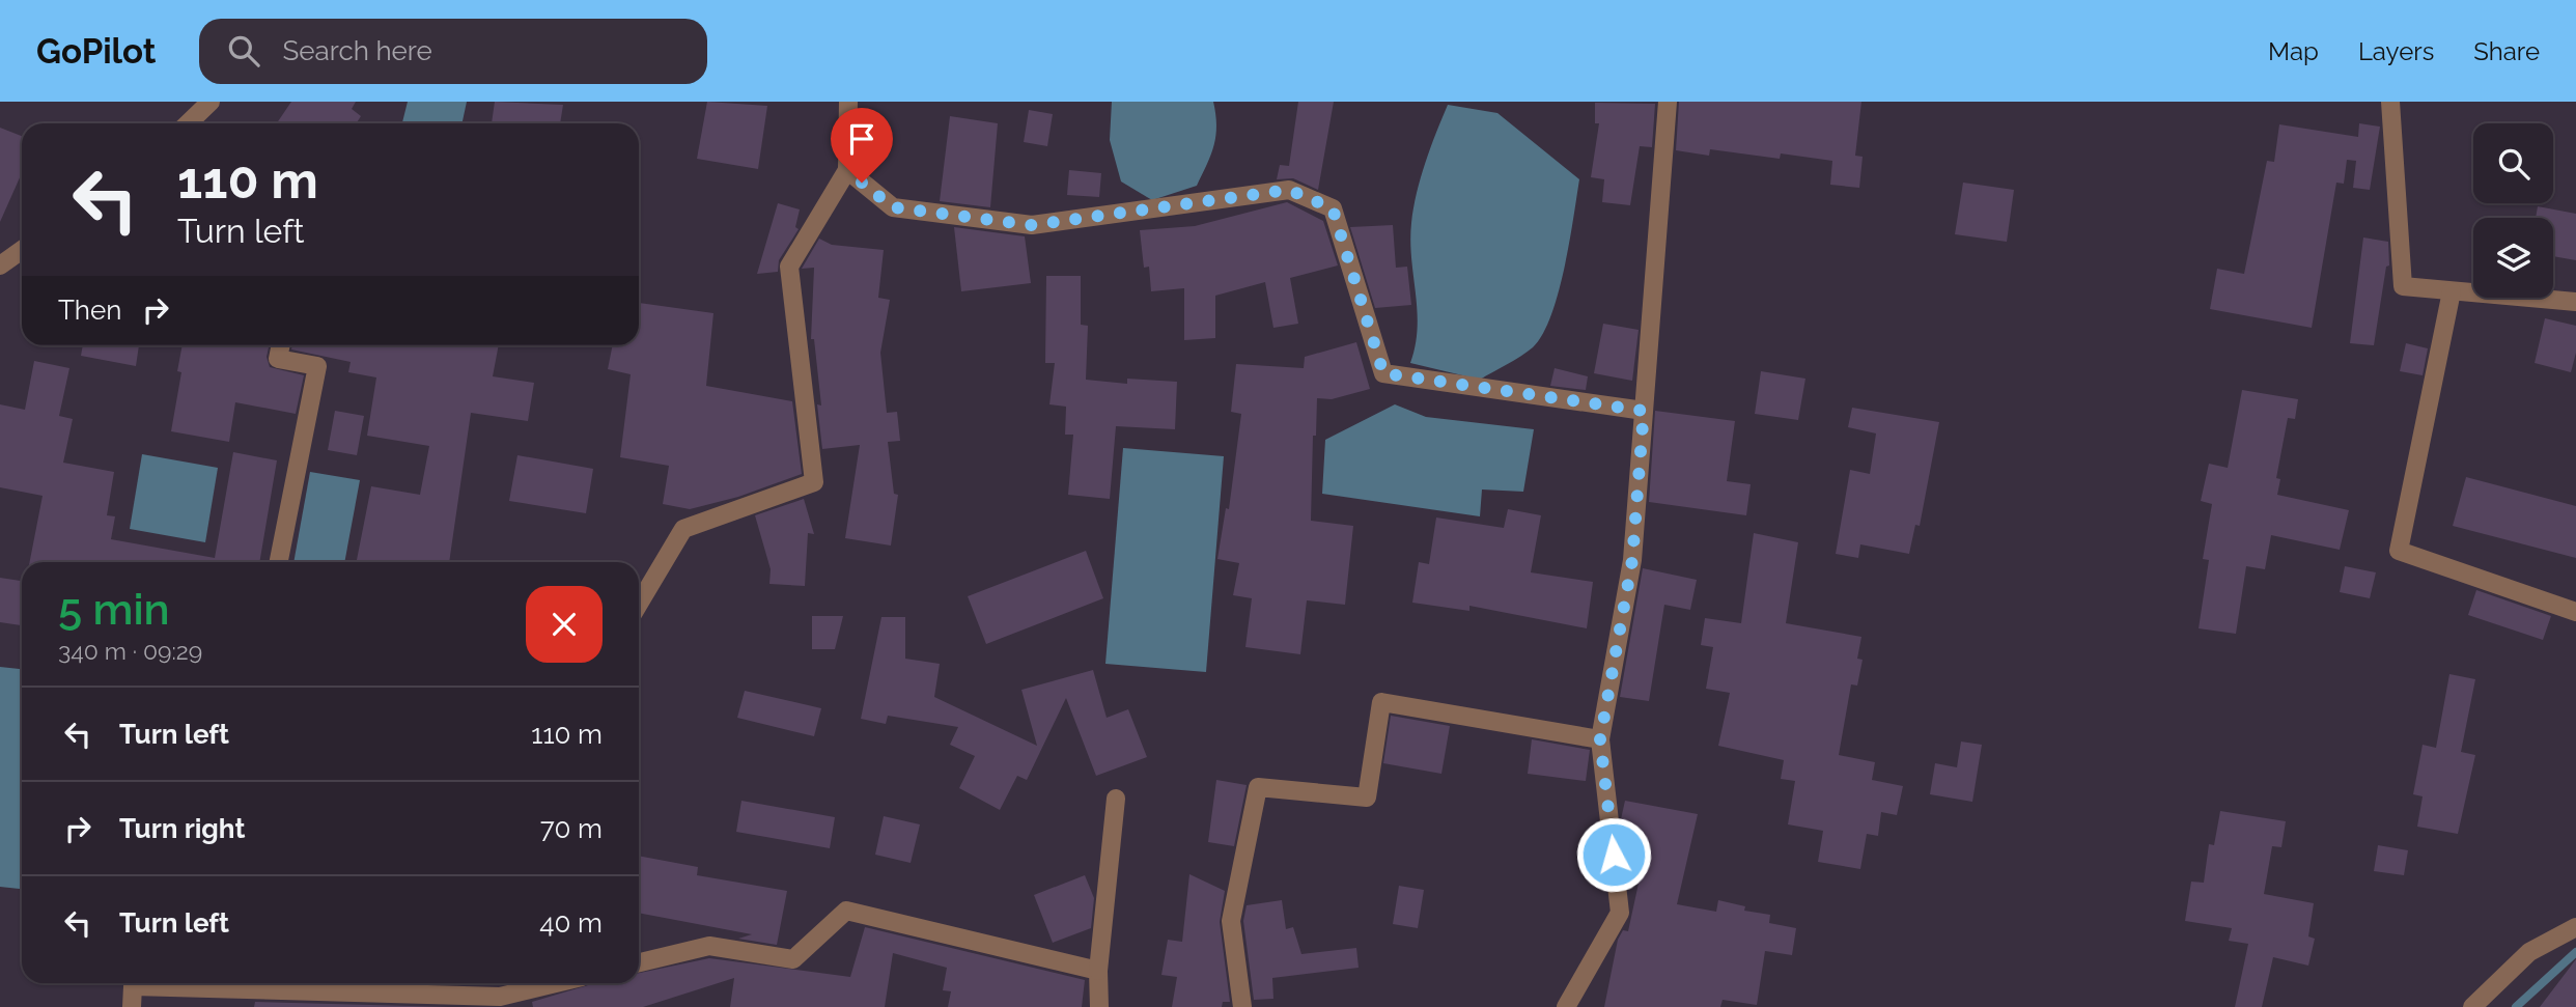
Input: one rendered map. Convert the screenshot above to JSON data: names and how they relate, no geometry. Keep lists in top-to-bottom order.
{
  "page": {
    "header": "GoPilot",
    "search": "Search here",
    "nav": ["Map", "Layers", "Share"],
    "turn": ["110 m", "Turn left"],
    "then": "Then",
    "heading": ["5 min", "340 m · 09:29"],
    "list": [
      {
        "name": "Turn left",
        "value": "110 m"
      },
      {
        "name": "Turn right",
        "value": "70 m"
      },
      {
        "name": "Turn left",
        "value": "40 m"
      }
    ]
  }
}
